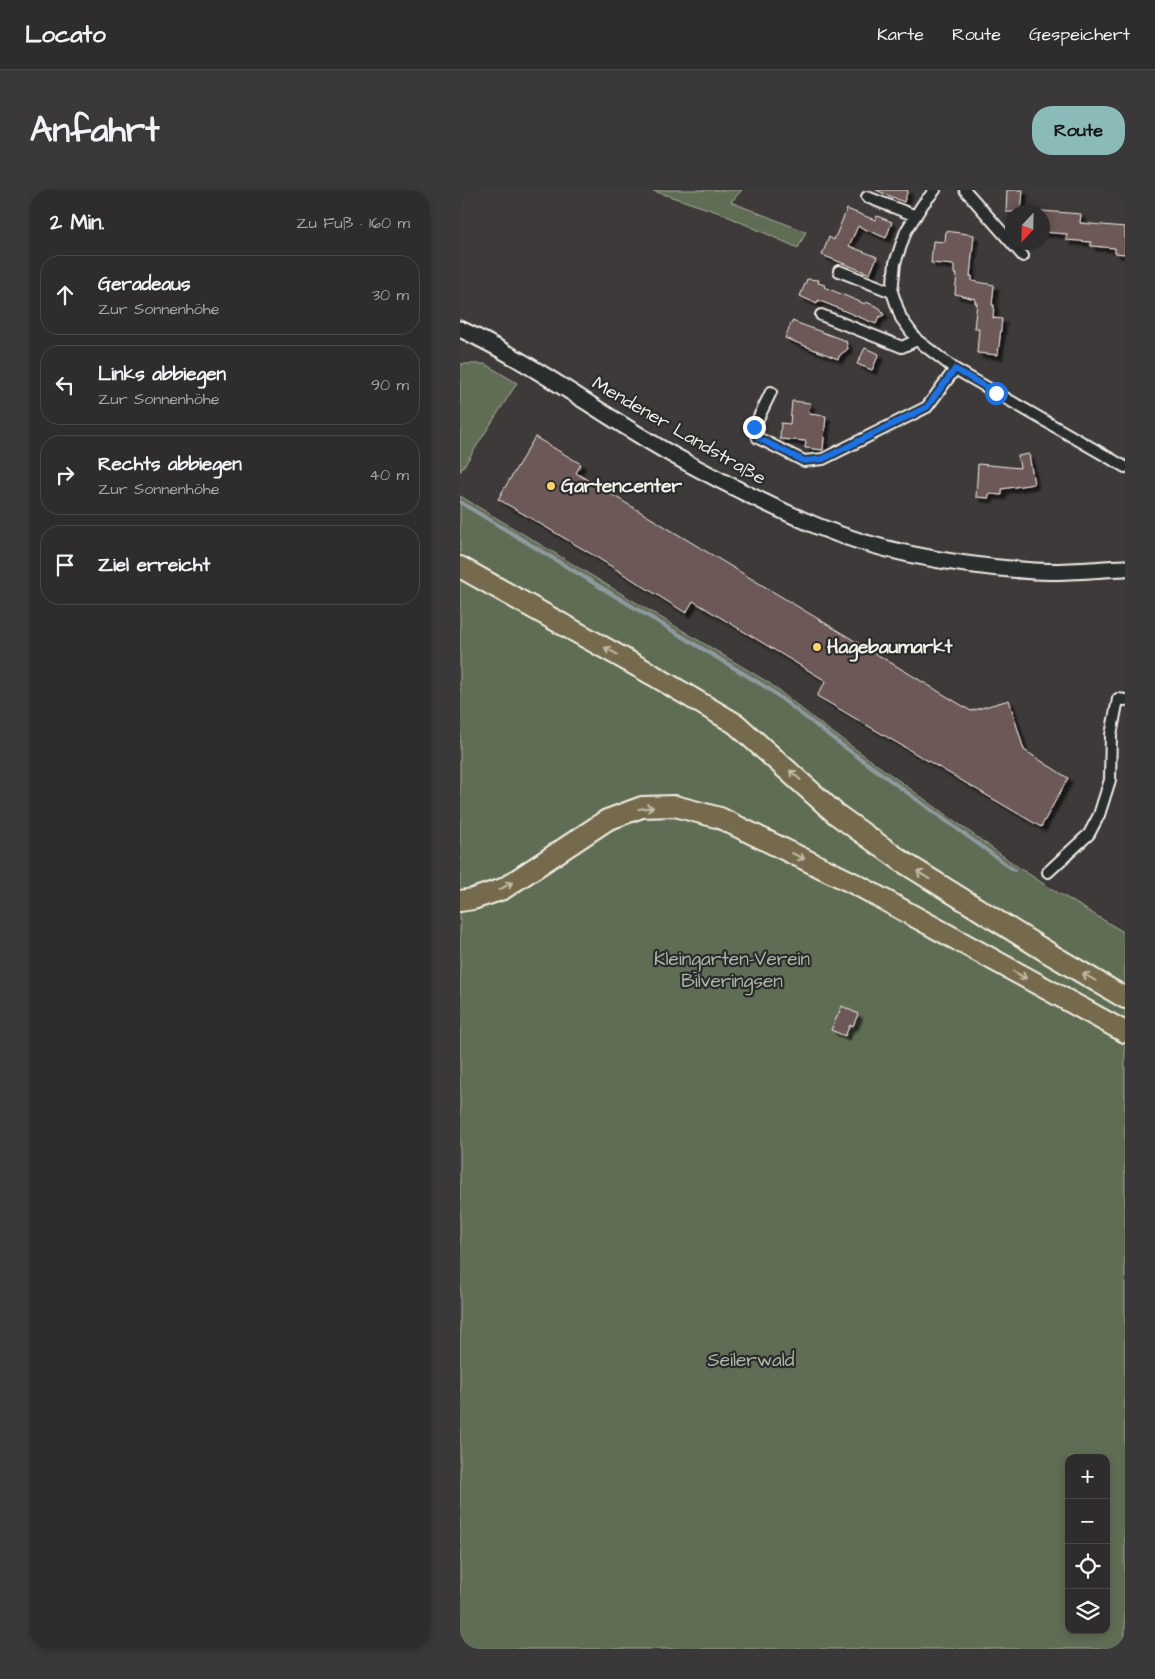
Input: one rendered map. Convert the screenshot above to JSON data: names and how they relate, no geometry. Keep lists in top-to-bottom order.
{
  "streets": {
    "main road": ["Mendener Landstraße"]
  },
  "parks": ["Kleingarten-Verein Bilveringsen", "Seilerwald"],
  "places": ["Gartencenter", "Hagebaumarkt"],
  "north": "bottom",
  "page": {
    "header": "Locato",
    "nav": ["Karte", "Route", "Gespeichert"],
    "title": "Anfahrt",
    "buttons": "Route",
    "heading": ["2 Min.", "Zu Fuß · 160 m"],
    "list": [
      ["Geradeaus", "Zur Sonnenhöhe", "30 m"],
      ["Links abbiegen", "Zur Sonnenhöhe", "90 m"],
      ["Rechts abbiegen", "Zur Sonnenhöhe", "40 m"],
      "Ziel erreicht"
    ],
    "map_buttons": ["+", "−"]
  }
}
